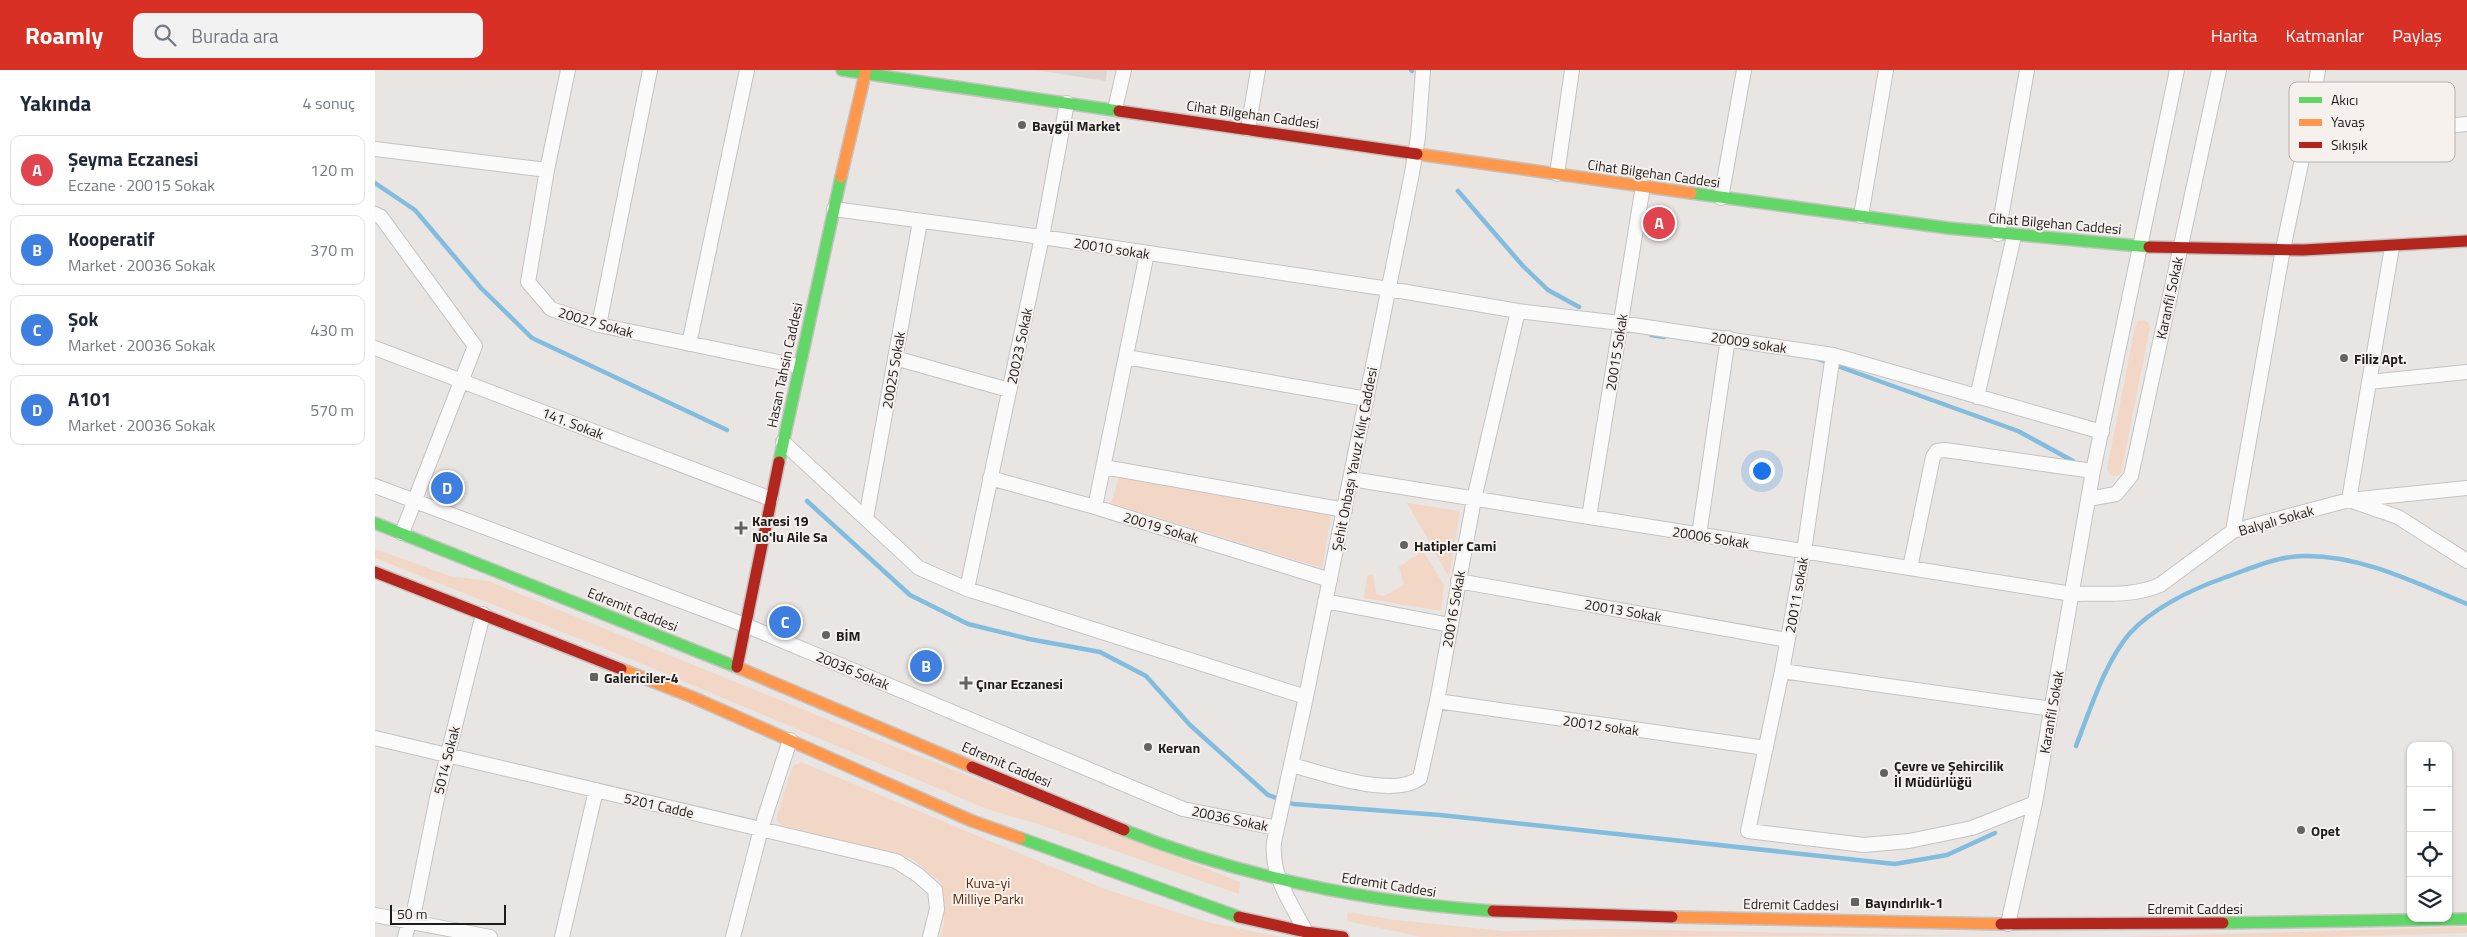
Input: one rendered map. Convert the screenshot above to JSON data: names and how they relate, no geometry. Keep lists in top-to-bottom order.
{
  "streets": {
    "main road": ["Cihat Bilgehan Caddesi", "Hasan Tahsin Caddesi", "Edremit Caddesi"],
    "street": [
      "20010 sokak",
      "Karanfil Sokak",
      "20027 Sokak",
      "20009 sokak",
      "20023 Sokak",
      "20015 Sokak",
      "20025 Sokak",
      "141. Sokak",
      "Şehit Onbaşı Yavuz Kılıç Caddesi",
      "Balyalı Sokak",
      "20019 Sokak",
      "20006 Sokak",
      "20011 sokak",
      "20016 Sokak",
      "20013 Sokak",
      "20036 Sokak",
      "20012 sokak",
      "5014 Sokak",
      "5201 Cadde"
    ]
  },
  "crossings": [
    ["Cihat Bilgehan Caddesi", "Karanfil Sokak"],
    ["Cihat Bilgehan Caddesi", "20023 Sokak"],
    ["Cihat Bilgehan Caddesi", "20015 Sokak"],
    ["Cihat Bilgehan Caddesi", "Hasan Tahsin Caddesi"],
    ["Cihat Bilgehan Caddesi", "Şehit Onbaşı Yavuz Kılıç Caddesi"],
    ["20010 sokak", "20009 sokak"],
    ["20010 sokak", "20023 Sokak"],
    ["20010 sokak", "Hasan Tahsin Caddesi"],
    ["20010 sokak", "20025 Sokak"],
    ["20010 sokak", "Şehit Onbaşı Yavuz Kılıç Caddesi"],
    ["Karanfil Sokak", "20009 sokak"],
    ["Karanfil Sokak", "Balyalı Sokak"],
    ["Karanfil Sokak", "20006 Sokak"],
    ["Karanfil Sokak", "20011 sokak"],
    ["Karanfil Sokak", "Edremit Caddesi"],
    ["20027 Sokak", "Hasan Tahsin Caddesi"],
    ["20009 sokak", "20015 Sokak"],
    ["20009 sokak", "Şehit Onbaşı Yavuz Kılıç Caddesi"],
    ["20009 sokak", "20011 sokak"],
    ["20009 sokak", "20016 Sokak"],
    ["20023 Sokak", "20019 Sokak"],
    ["20015 Sokak", "20006 Sokak"],
    ["Hasan Tahsin Caddesi", "141. Sokak"],
    ["Hasan Tahsin Caddesi", "Edremit Caddesi"],
    ["Hasan Tahsin Caddesi", "20036 Sokak"],
    ["Şehit Onbaşı Yavuz Kılıç Caddesi", "20019 Sokak"],
    ["Şehit Onbaşı Yavuz Kılıç Caddesi", "20006 Sokak"],
    ["Şehit Onbaşı Yavuz Kılıç Caddesi", "Edremit Caddesi"],
    ["Şehit Onbaşı Yavuz Kılıç Caddesi", "20016 Sokak"],
    ["Şehit Onbaşı Yavuz Kılıç Caddesi", "20036 Sokak"],
    ["Balyalı Sokak", "20006 Sokak"],
    ["20006 Sokak", "20011 sokak"],
    ["20006 Sokak", "20016 Sokak"],
    ["20011 sokak", "20013 Sokak"],
    ["20011 sokak", "20012 sokak"],
    ["20016 Sokak", "20013 Sokak"],
    ["20016 Sokak", "20012 sokak"],
    ["5014 Sokak", "5201 Cadde"]
  ],
  "parks": ["Kuva-yi Milliye Parkı"],
  "places": {
    "other": [
      "Baygül Market",
      "Filiz Apt.",
      "Hatipler Cami",
      "BİM",
      "Kervan",
      "Çevre ve Şehircilik İl Müdürlüğü",
      "Opet"
    ],
    "health": ["Karesi 19 No'lu Aile Sa", "Çınar Eczanesi"],
    "transit": ["Galericiler-4", "Bayındırlık-1"]
  },
  "legend": ["Akıcı", "Yavaş", "Sıkışık"],
  "scale_bar": "50 m",
  "page": {
    "header": "Roamly",
    "search": "Burada ara",
    "nav": ["Harita", "Katmanlar", "Paylaş"],
    "heading": ["Yakında", "4 sonuç"],
    "list": [
      {
        "mark": "A",
        "name": "Şeyma Eczanesi",
        "note": "Eczane · 20015 Sokak",
        "value": "120 m"
      },
      {
        "mark": "B",
        "name": "Kooperatif",
        "note": "Market · 20036 Sokak",
        "value": "370 m"
      },
      {
        "mark": "C",
        "name": "Şok",
        "note": "Market · 20036 Sokak",
        "value": "430 m"
      },
      {
        "mark": "D",
        "name": "A101",
        "note": "Market · 20036 Sokak",
        "value": "570 m"
      }
    ],
    "pins": [
      "A",
      "D",
      "C",
      "B"
    ],
    "map_buttons": ["+", "−"],
    "scale": "50 m"
  }
}
